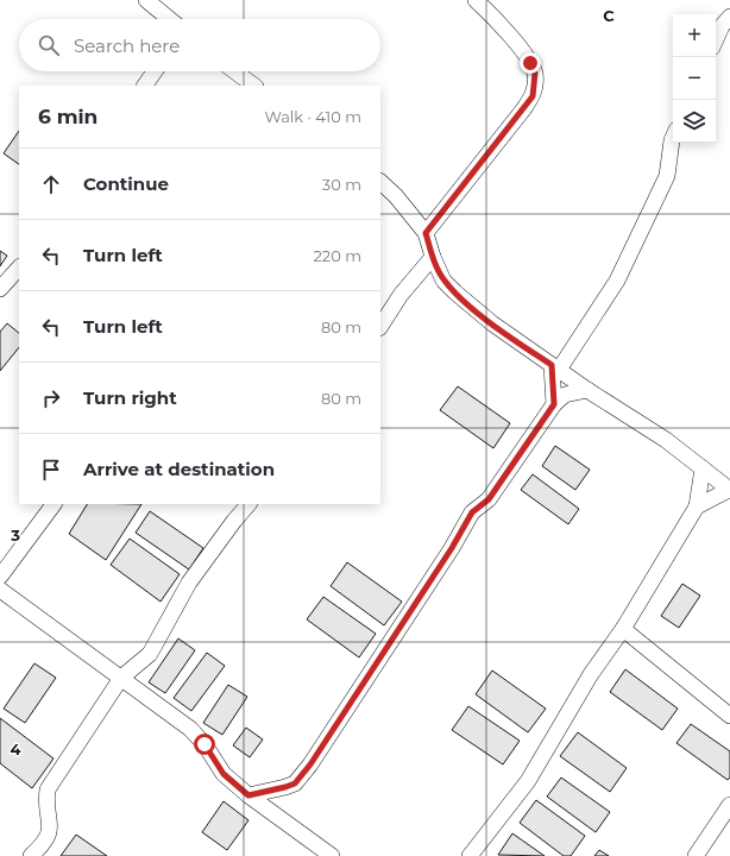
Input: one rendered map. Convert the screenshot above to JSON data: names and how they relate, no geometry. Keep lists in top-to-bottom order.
{
  "page": {
    "map_buttons": ["+", "−"],
    "search": "Search here",
    "heading": ["6 min", "Walk · 410 m"],
    "list": [
      ["Continue", "30 m"],
      ["Turn left", "220 m"],
      ["Turn left", "80 m"],
      ["Turn right", "80 m"],
      "Arrive at destination"
    ]
  },
  "grid": {
    "columns": ["C"],
    "rows": ["3", "4"]
  }
}
